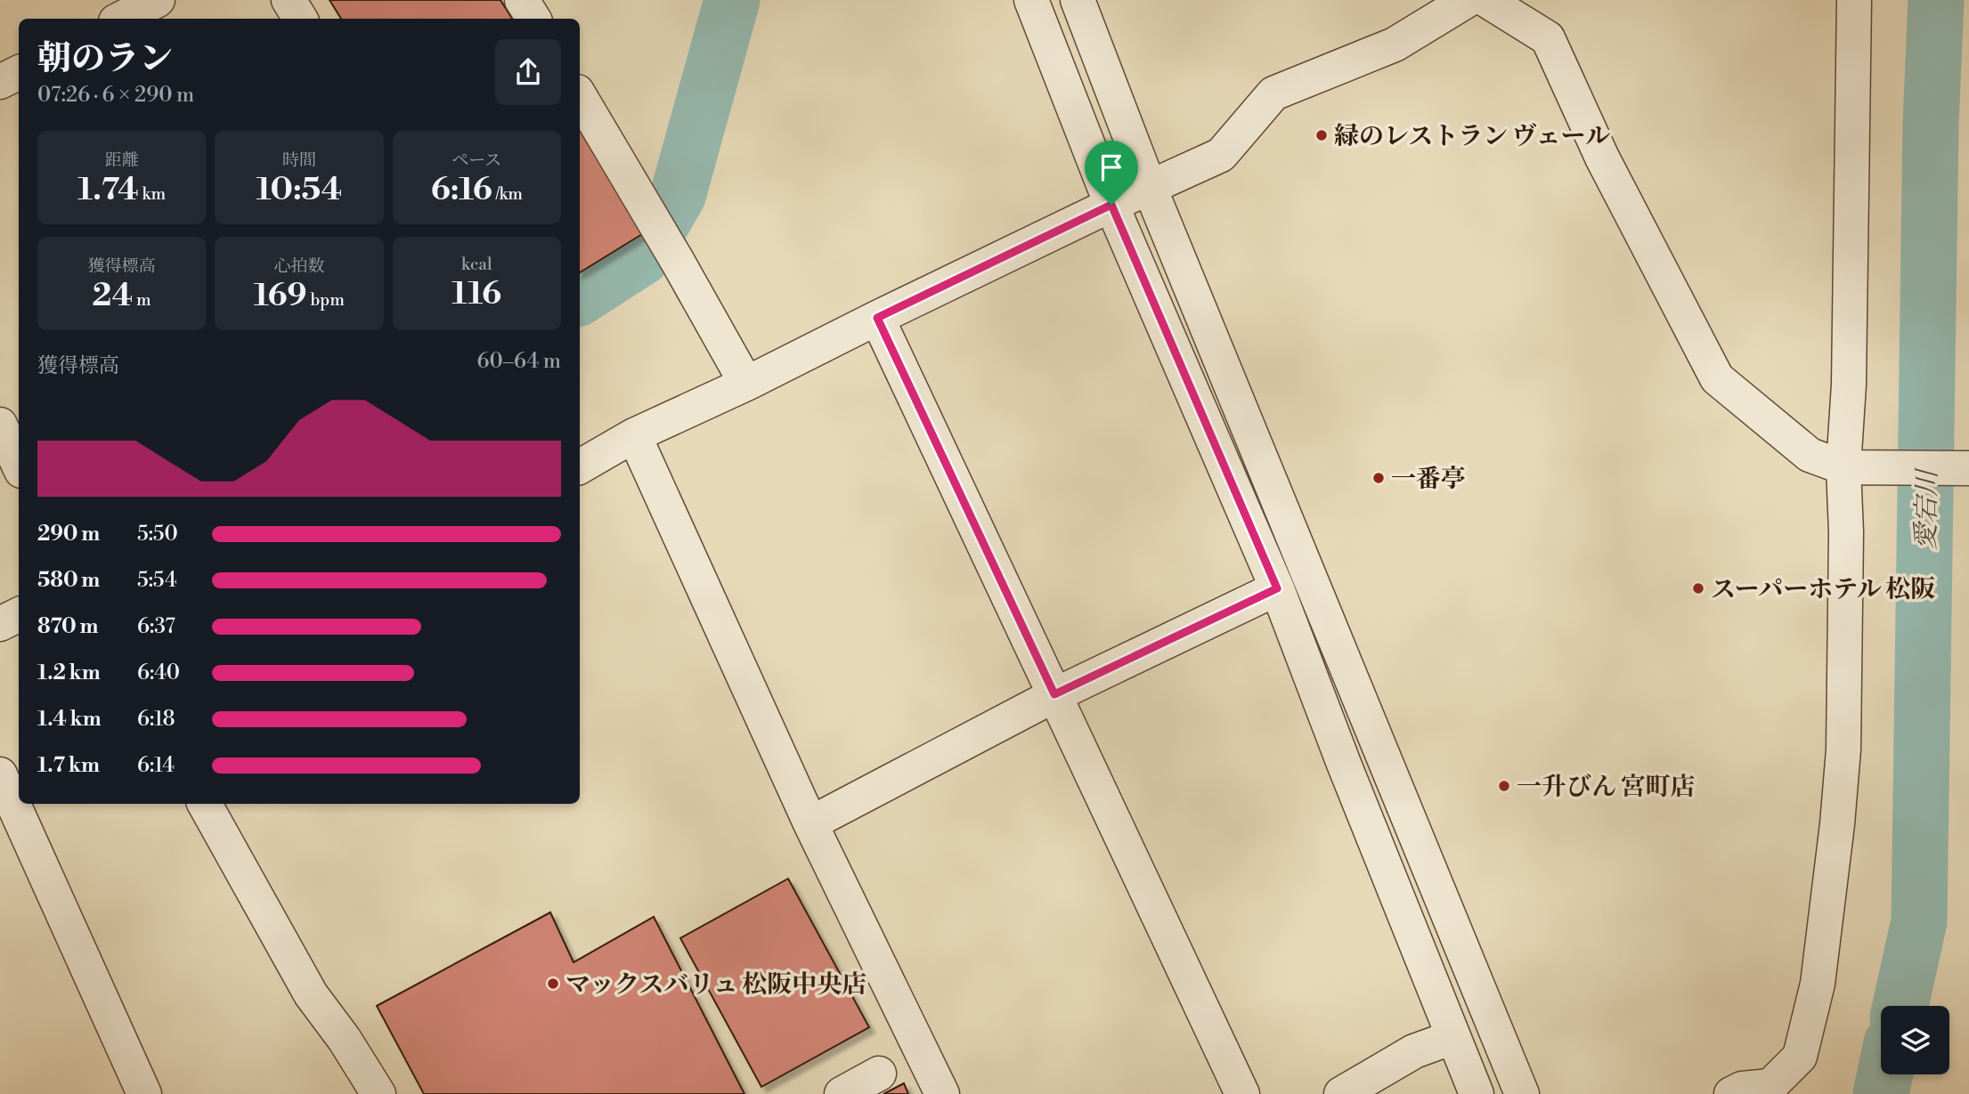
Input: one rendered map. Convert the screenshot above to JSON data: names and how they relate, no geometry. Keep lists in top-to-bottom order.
{
  "water": ["愛宕川"],
  "places": [
    "緑のレストラン ヴェール",
    "一番亭",
    "スーパーホテル 松阪",
    "一升びん 宮町店",
    "マックスバリュ 松阪中央店"
  ],
  "page": {
    "heading": ["朝のラン", "07:26 · 6 × 290 m"],
    "stats": [
      ["距離", "1.74 km"],
      ["時間", "10:54"],
      ["ペース", "6:16 /km"],
      ["獲得標高", "24 m"],
      ["心拍数", "169 bpm"],
      ["kcal", "116"]
    ],
    "chart": ["獲得標高", "60–64 m"],
    "list": [
      {
        "name": "290 m",
        "note": "5:50"
      },
      {
        "name": "580 m",
        "note": "5:54"
      },
      {
        "name": "870 m",
        "note": "6:37"
      },
      {
        "name": "1.2 km",
        "note": "6:40"
      },
      {
        "name": "1.4 km",
        "note": "6:18"
      },
      {
        "name": "1.7 km",
        "note": "6:14"
      }
    ]
  }
}
